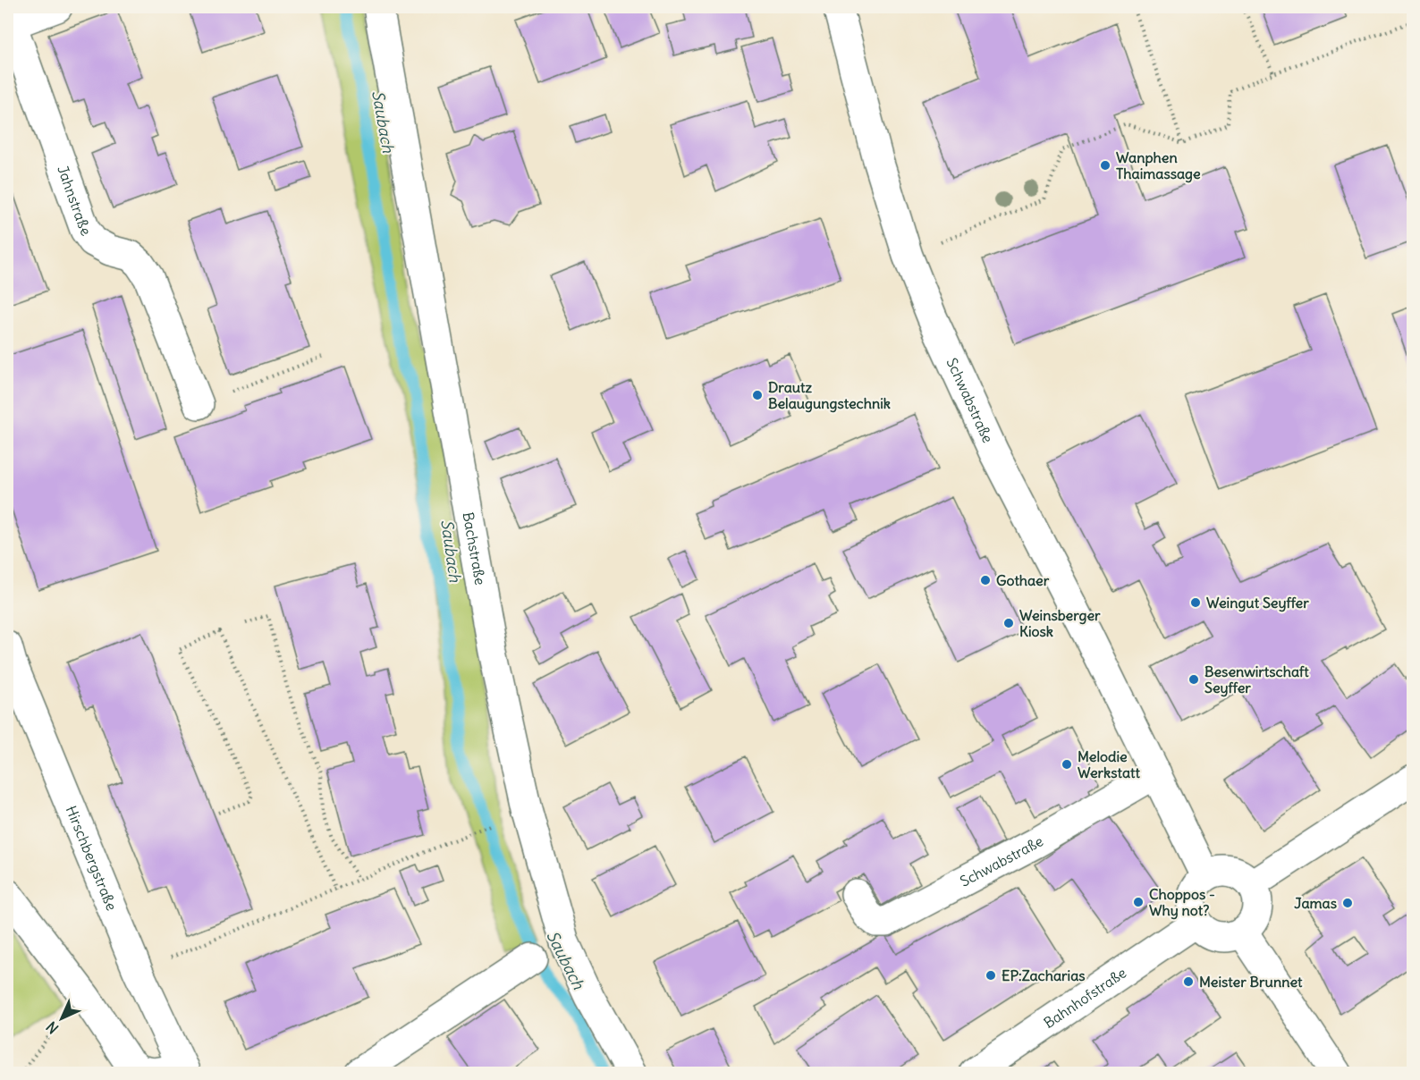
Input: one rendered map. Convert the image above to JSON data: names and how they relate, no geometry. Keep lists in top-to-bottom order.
{
  "streets": {
    "street": [
      "Jahnstraße",
      "Schwabstraße",
      "Bachstraße",
      "Hirschbergstraße",
      "Bahnhofstraße"
    ]
  },
  "crossings": [
    ["Schwabstraße", "Bahnhofstraße"]
  ],
  "water": ["Saubach"],
  "places": [
    "Wanphen Thaimassage",
    "Drautz Belaugungstechnik",
    "Gothaer",
    "Weingut Seyffer",
    "Weinsberger Kiosk",
    "Besenwirtschaft Seyffer",
    "Melodie Werkstatt",
    "Choppos - Why not?",
    "Jamas",
    "EP:Zacharias",
    "Meister Brunnet"
  ],
  "north": "bottom left"
}
